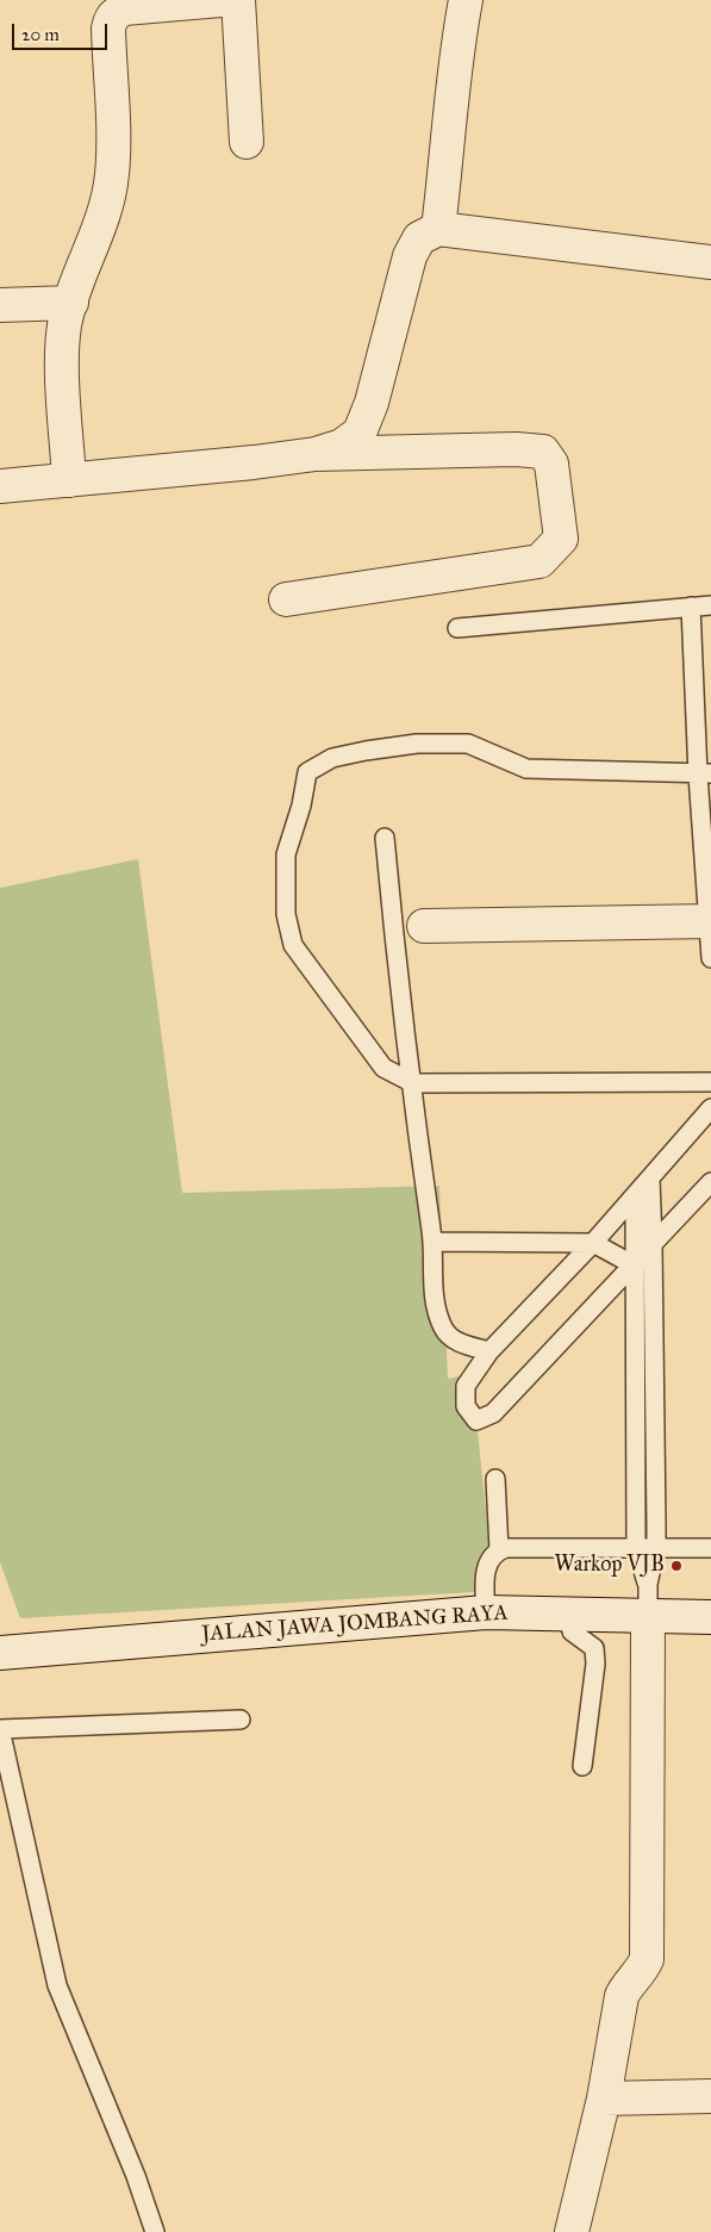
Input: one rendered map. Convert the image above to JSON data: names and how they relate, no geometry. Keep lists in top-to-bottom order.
{
  "streets": {
    "street": ["JALAN JAWA JOMBANG RAYA"]
  },
  "places": ["Warkop VJB"],
  "scale_bar": "20 m"
}
